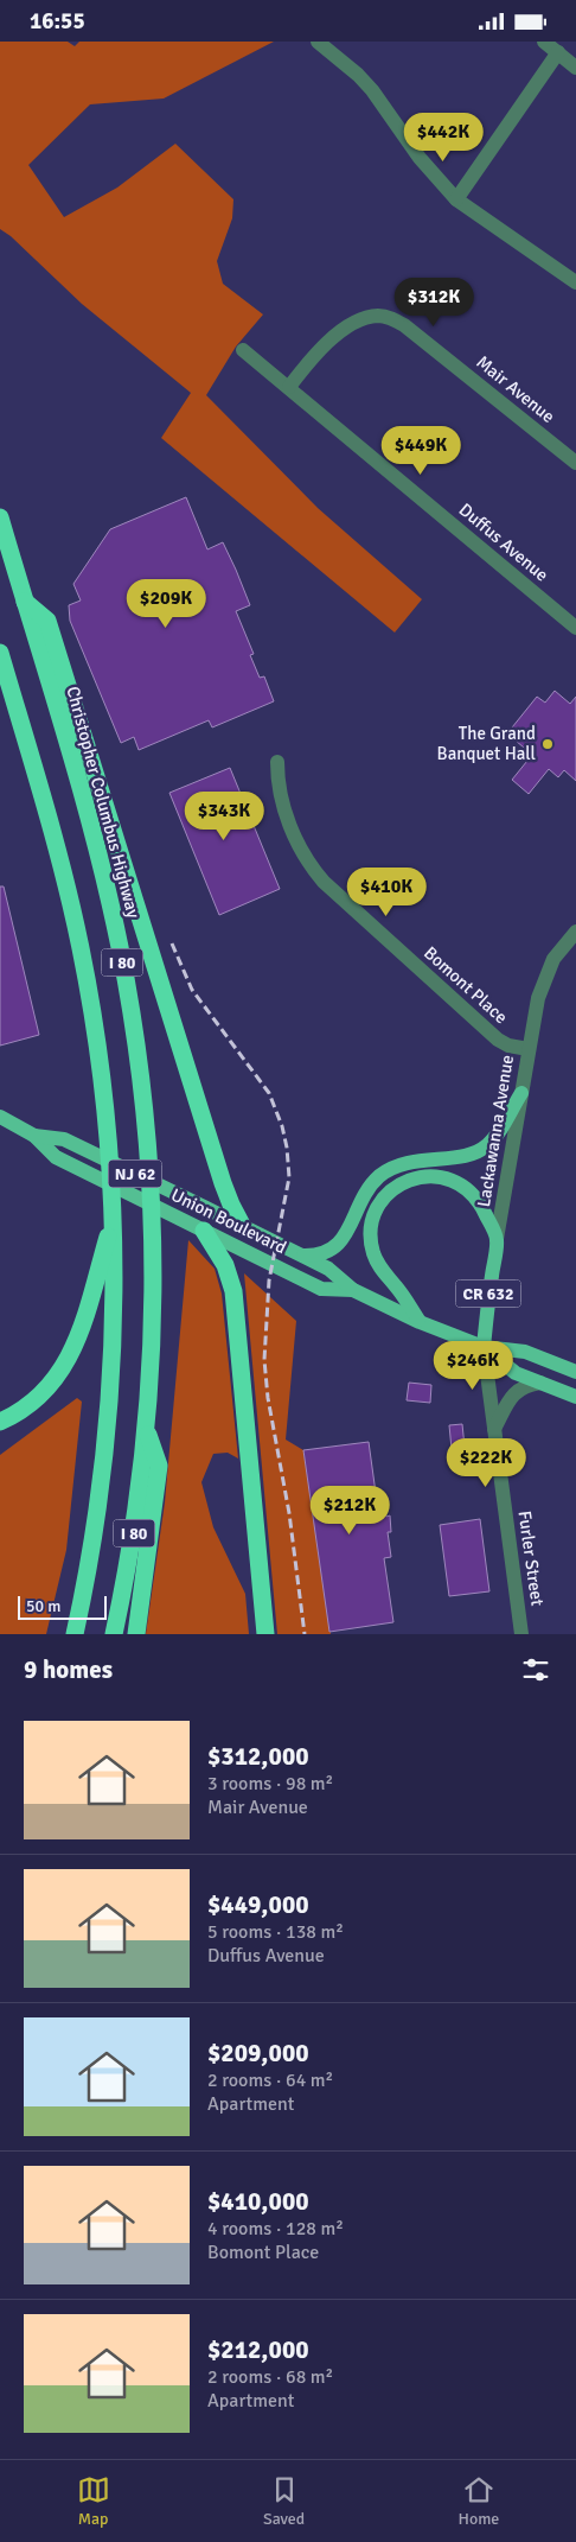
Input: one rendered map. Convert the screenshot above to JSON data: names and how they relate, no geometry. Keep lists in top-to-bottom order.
{
  "streets": {
    "highway": ["Christopher Columbus Highway", "I 80"],
    "main road": [
      "Lackawanna Avenue",
      "NJ 62",
      "Union Boulevard",
      "CR 632"
    ],
    "street": [
      "Mair Avenue",
      "Duffus Avenue",
      "Bomont Place",
      "Furler Street"
    ]
  },
  "crossings": [
    ["Mair Avenue", "Duffus Avenue"],
    ["Bomont Place", "Lackawanna Avenue"],
    ["Lackawanna Avenue", "Union Boulevard"],
    ["Lackawanna Avenue", "Furler Street"],
    ["Union Boulevard", "Furler Street"]
  ],
  "places": ["The Grand Banquet Hall"],
  "scale_bar": "50 m",
  "page": {
    "status": "16:55",
    "price": [
      "$442K",
      "$312K",
      "$449K",
      "$209K",
      "$343K",
      "$410K",
      "$246K",
      "$222K",
      "$212K"
    ],
    "scale": "50 m",
    "heading": "9 homes",
    "list": [
      {
        "name": "$312,000",
        "note": "3 rooms · 98 m² · Mair Avenue"
      },
      {
        "name": "$449,000",
        "note": "5 rooms · 138 m² · Duffus Avenue"
      },
      {
        "name": "$209,000",
        "note": "2 rooms · 64 m² · Apartment"
      },
      {
        "name": "$410,000",
        "note": "4 rooms · 128 m² · Bomont Place"
      },
      {
        "name": "$212,000",
        "note": "2 rooms · 68 m² · Apartment"
      }
    ],
    "tabs": ["Map", "Saved", "Home"]
  }
}
